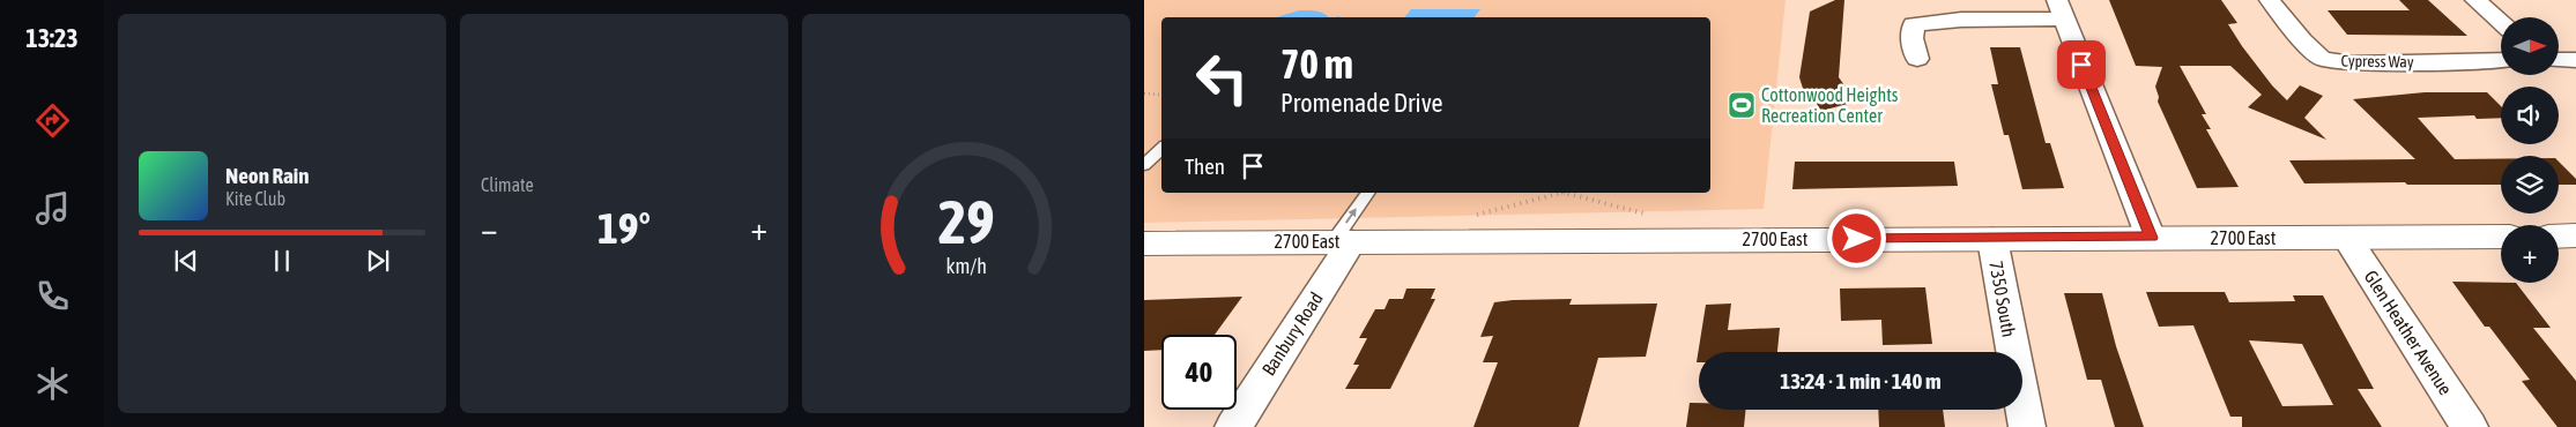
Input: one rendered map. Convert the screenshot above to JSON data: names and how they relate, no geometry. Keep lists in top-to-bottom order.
{
  "streets": {
    "street": [
      "Cypress Way",
      "2700 East",
      "7350 South",
      "Glen Heather Avenue",
      "Banbury Road"
    ]
  },
  "crossings": [
    ["2700 East", "7350 South"],
    ["2700 East", "Glen Heather Avenue"],
    ["2700 East", "Banbury Road"]
  ],
  "places": {
    "sports": ["Cottonwood Heights Recreation Center"]
  },
  "north": "right",
  "page": {
    "tabs": "13:23",
    "tile": "Climate",
    "map_buttons": "+",
    "turn": ["70 m", "Promenade Drive"],
    "then": "Then",
    "song": ["Neon Rain", "Kite Club"],
    "heat": ["−", "19°", "+"],
    "limit": "40",
    "trip": "13:24 · 1 min · 140 m",
    "gauge": ["29", "km/h"]
  }
}
